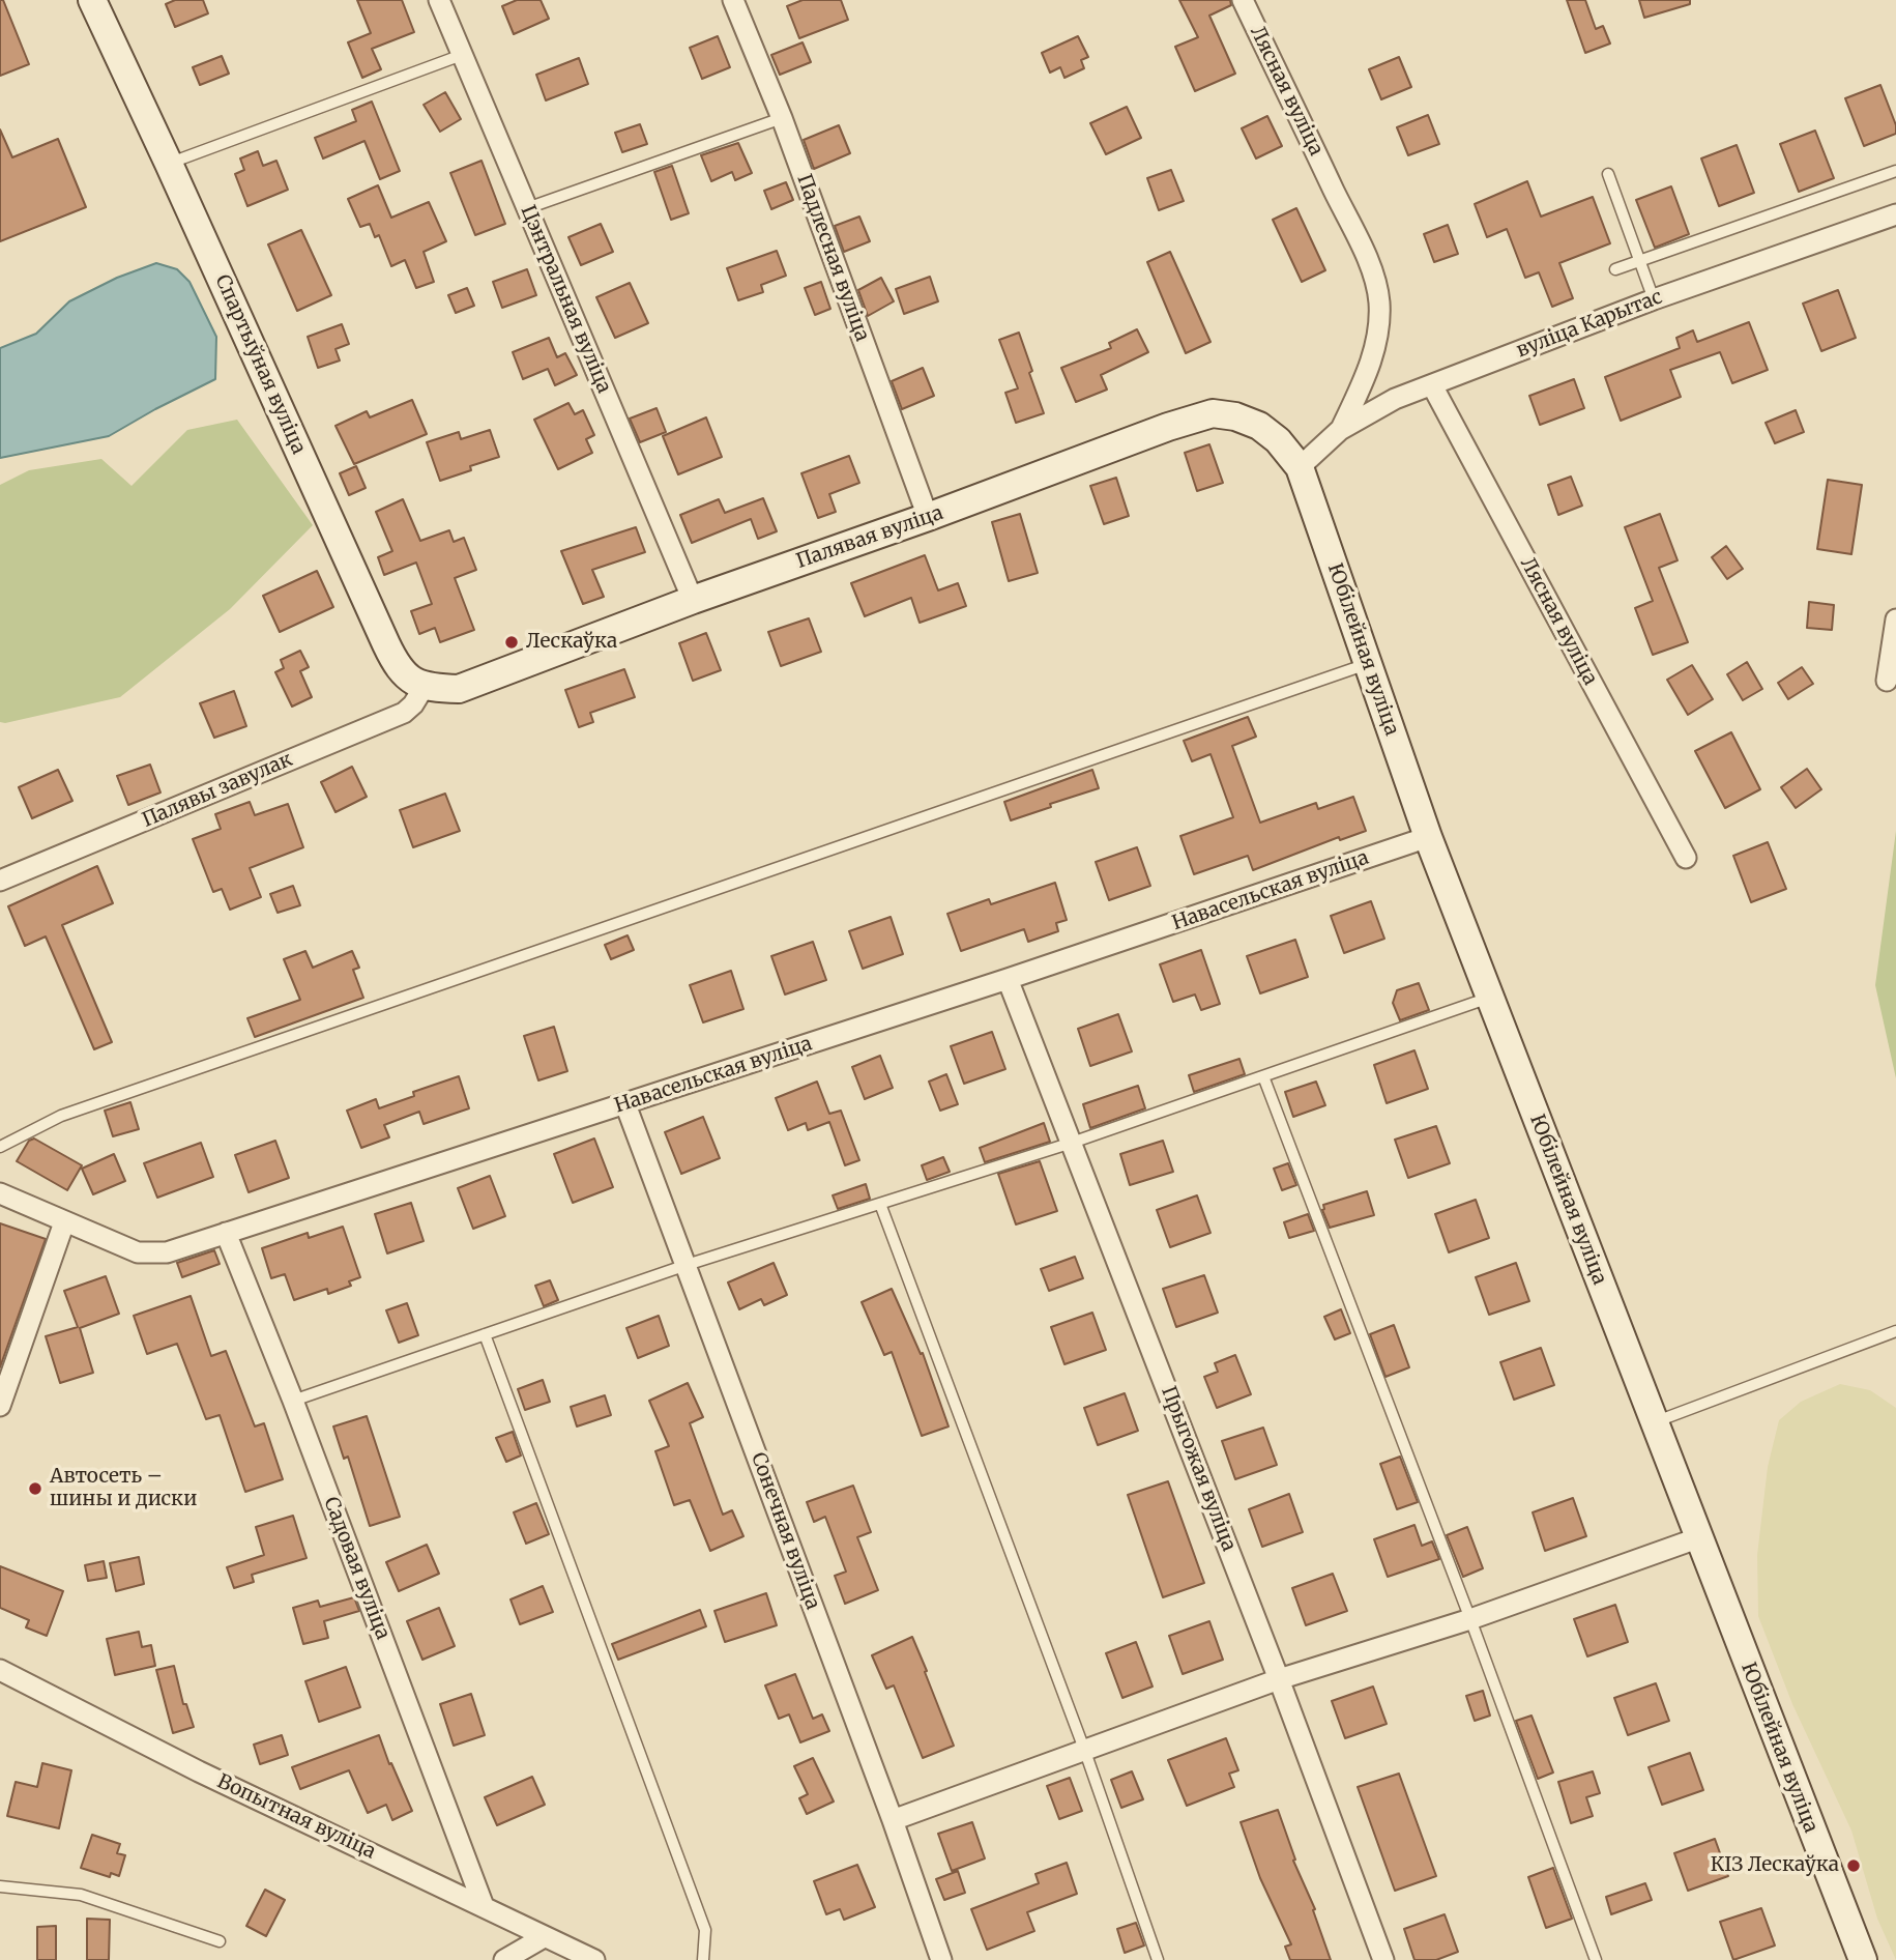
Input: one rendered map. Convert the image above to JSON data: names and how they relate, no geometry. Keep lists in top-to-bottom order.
{
  "streets": {
    "main road": ["Спартыўная вуліца", "Палявая вуліца", "Юбілейная вуліца"],
    "street": [
      "Лясная вуліца",
      "Падлесная вуліца",
      "Цэнтральная вуліца",
      "вуліца Карытас",
      "Палявы завулак",
      "Навасельская вуліца",
      "Прыгожая вуліца",
      "Сонечная вуліца",
      "Садовая вуліца",
      "Вопытная вуліца"
    ]
  },
  "crossings": [
    ["Лясная вуліца", "вуліца Карытас"],
    ["Падлесная вуліца", "Палявая вуліца"],
    ["Цэнтральная вуліца", "Палявая вуліца"],
    ["вуліца Карытас", "Юбілейная вуліца"],
    ["Спартыўная вуліца", "Палявая вуліца"],
    ["Спартыўная вуліца", "Палявы завулак"],
    ["Палявая вуліца", "Юбілейная вуліца"],
    ["Палявая вуліца", "Палявы завулак"],
    ["Юбілейная вуліца", "Навасельская вуліца"],
    ["Навасельская вуліца", "Прыгожая вуліца"],
    ["Навасельская вуліца", "Сонечная вуліца"],
    ["Навасельская вуліца", "Садовая вуліца"],
    ["Садовая вуліца", "Вопытная вуліца"]
  ],
  "places": ["Лескаўка", "Автосеть – шины и диски", "КІЗ Лескаўка"]
}
